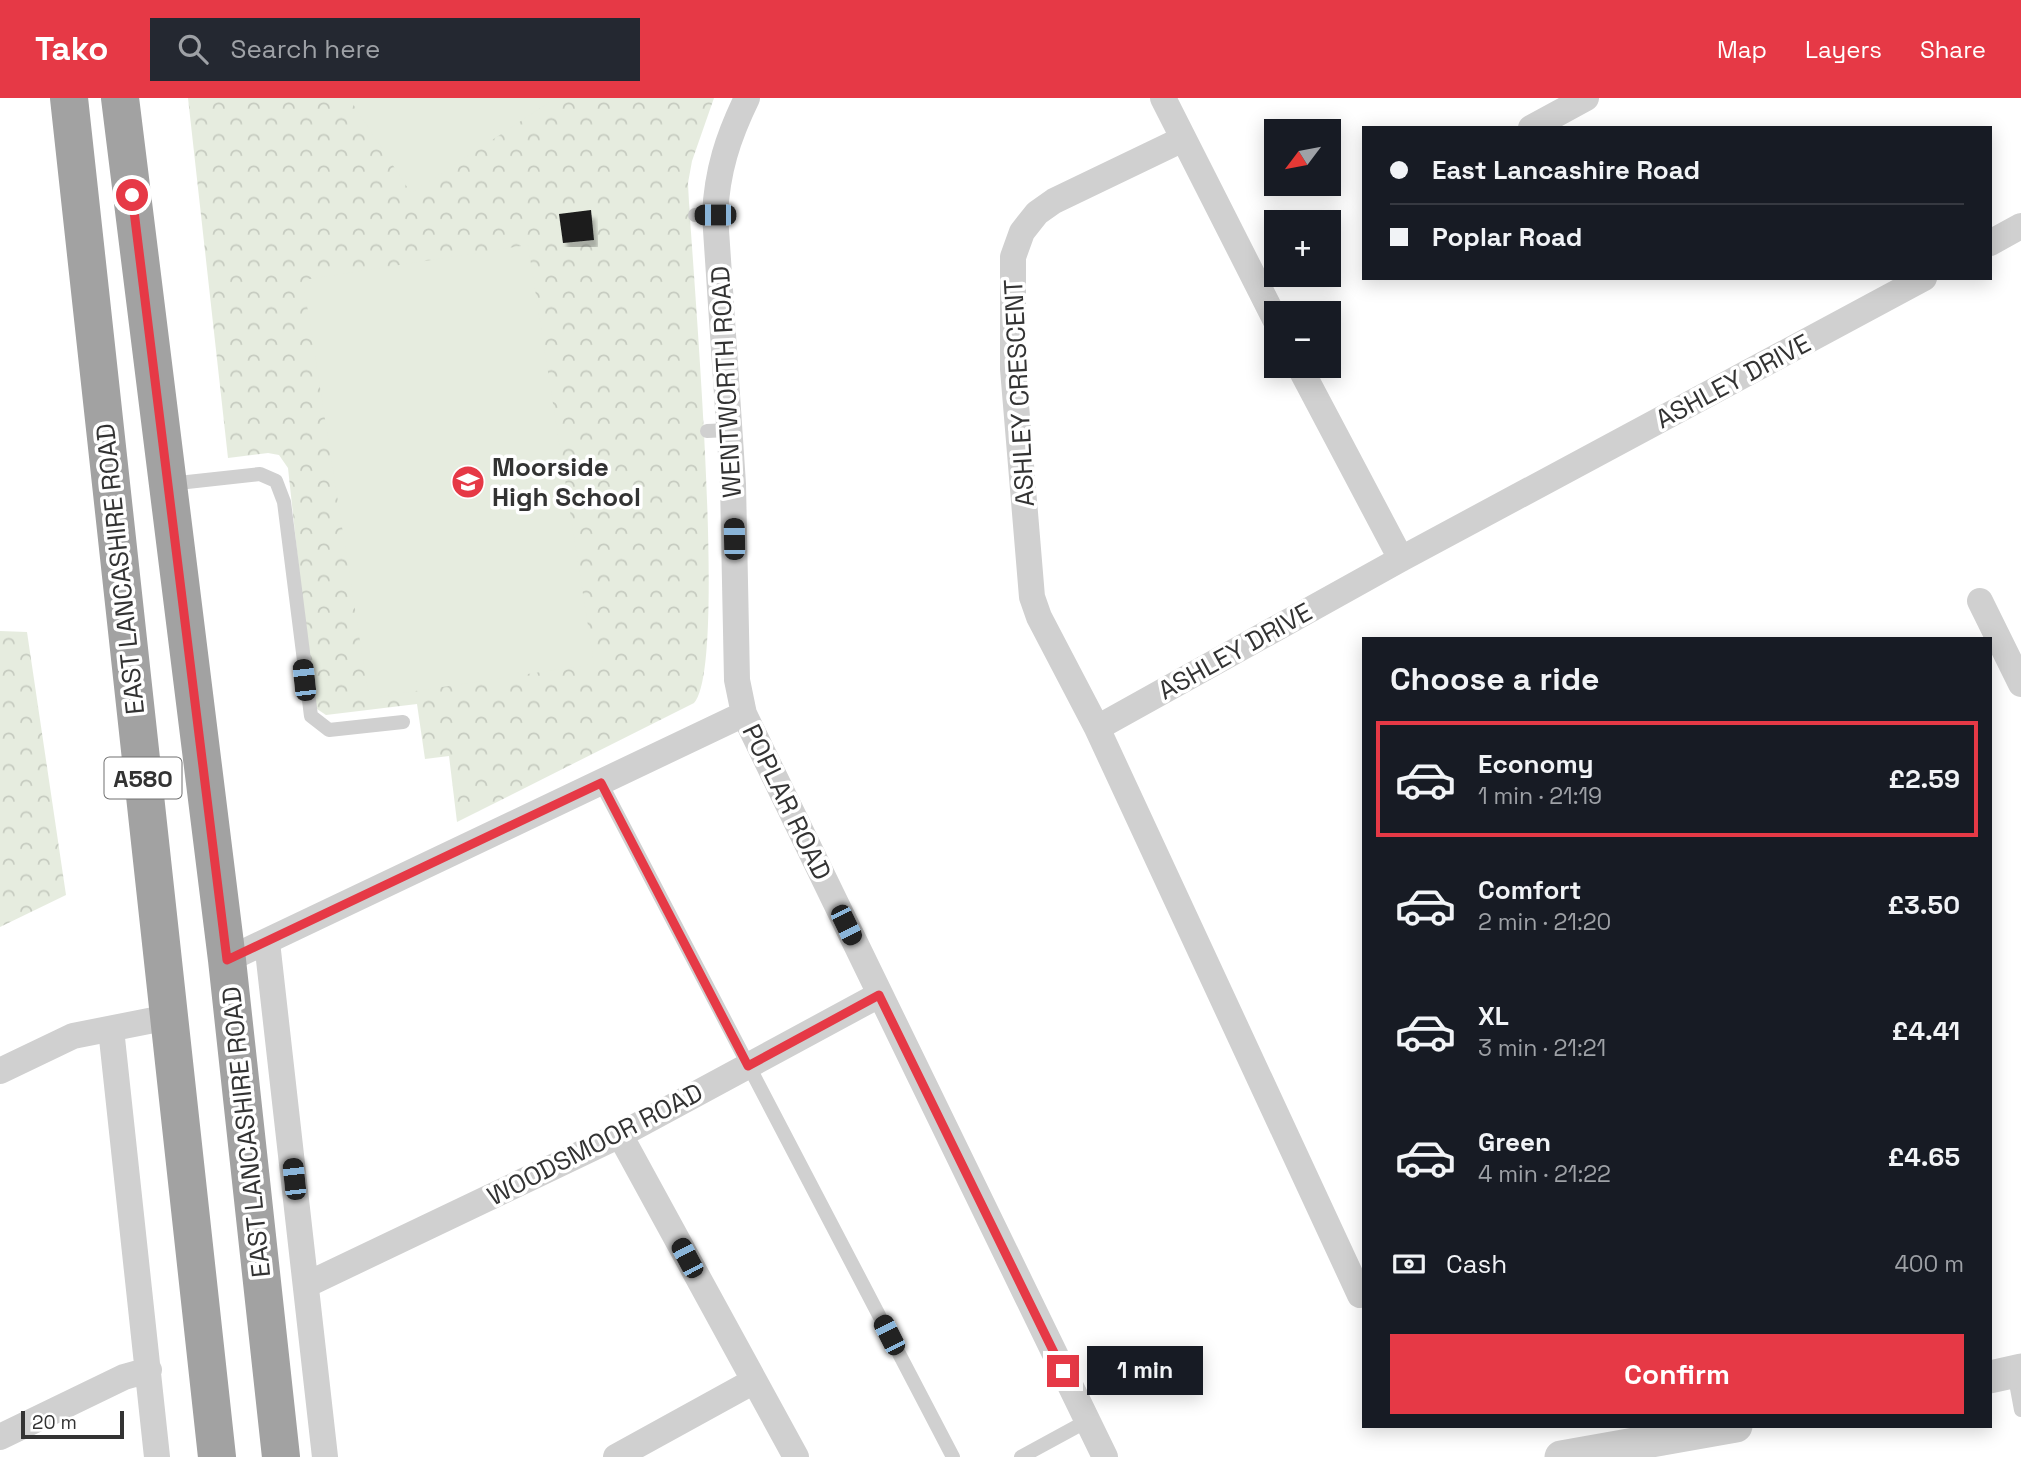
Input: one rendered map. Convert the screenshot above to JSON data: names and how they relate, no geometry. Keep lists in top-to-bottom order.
{
  "streets": {
    "highway": ["EAST LANCASHIRE ROAD", "A580"],
    "street": [
      "ASHLEY DRIVE",
      "WENTWORTH ROAD",
      "ASHLEY CRESCENT",
      "POPLAR ROAD",
      "WOODSMOOR ROAD"
    ]
  },
  "crossings": [
    ["ASHLEY DRIVE", "ASHLEY CRESCENT"],
    ["WENTWORTH ROAD", "POPLAR ROAD"],
    ["POPLAR ROAD", "WOODSMOOR ROAD"]
  ],
  "places": {
    "school or university": ["Moorside High School"]
  },
  "scale_bar": "20 m",
  "north": "bottom left",
  "page": {
    "header": "Tako",
    "search": "Search here",
    "nav": ["Map", "Layers", "Share"],
    "map_buttons": ["+", "−"],
    "banner": ["East Lancashire Road", "Poplar Road"],
    "heading": "Choose a ride",
    "list": [
      {
        "name": "Economy",
        "note": "1 min · 21:19",
        "value": "£2.59"
      },
      {
        "name": "Comfort",
        "note": "2 min · 21:20",
        "value": "£3.50"
      },
      {
        "name": "XL",
        "note": "3 min · 21:21",
        "value": "£4.41"
      },
      {
        "name": "Green",
        "note": "4 min · 21:22",
        "value": "£4.65"
      }
    ],
    "pay": ["Cash", "400 m"],
    "buttons": "Confirm",
    "bubble": "1 min",
    "scale": "20 m"
  }
}
